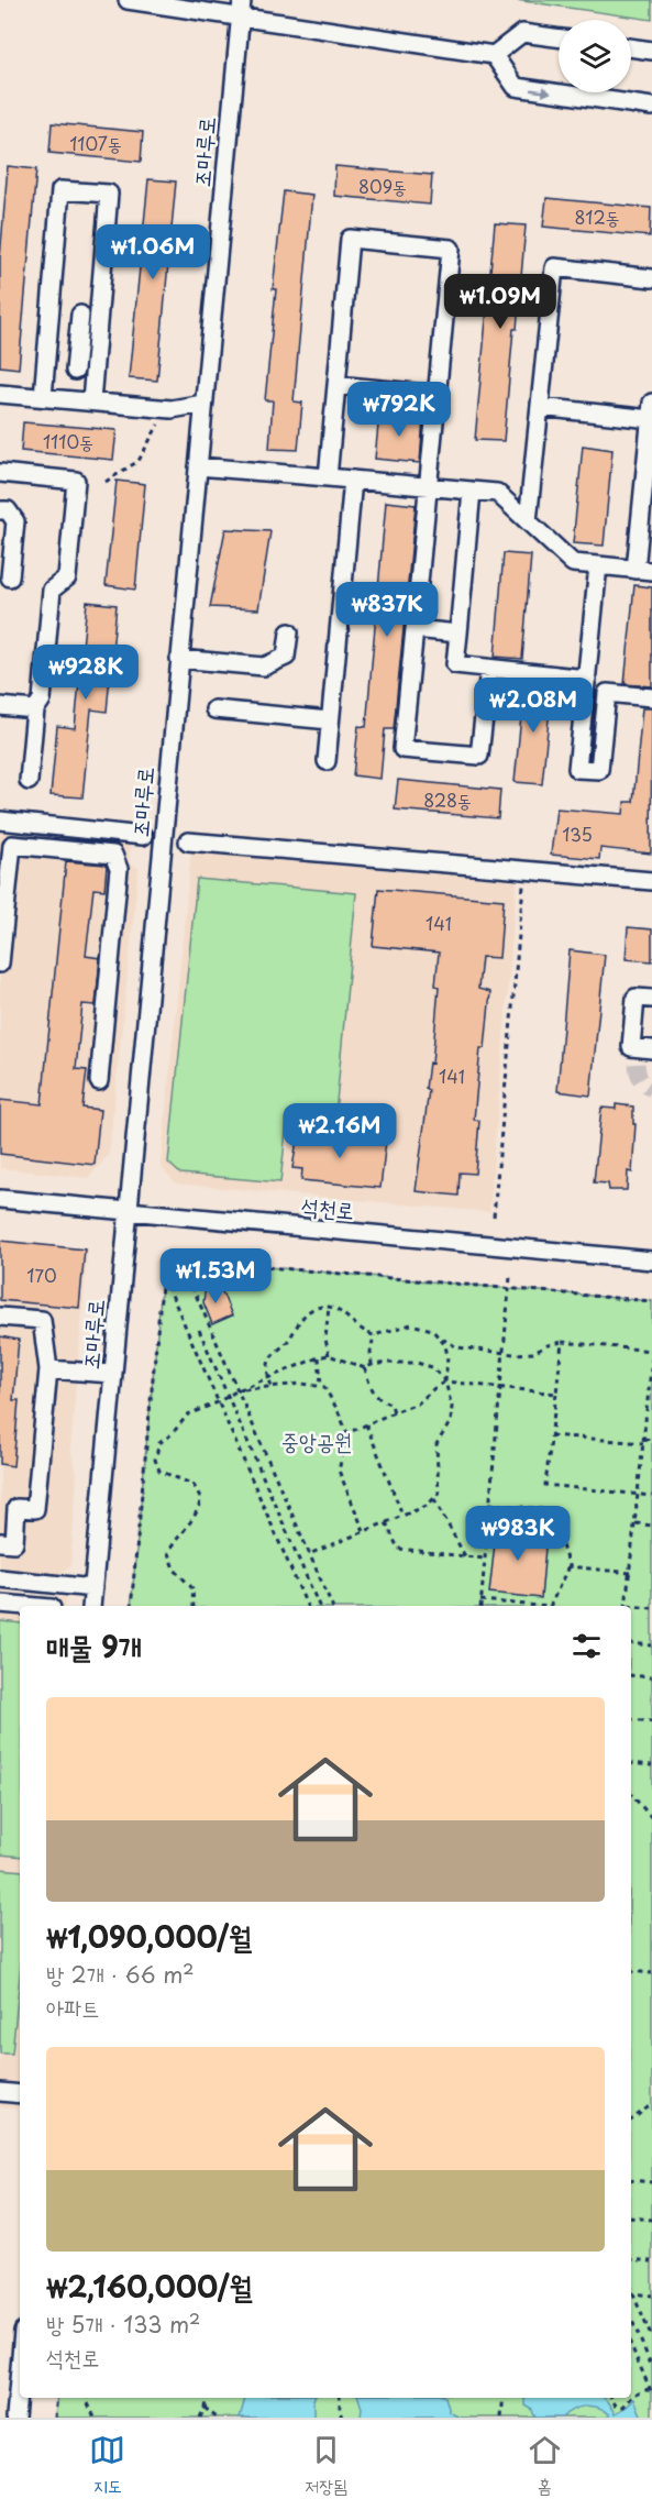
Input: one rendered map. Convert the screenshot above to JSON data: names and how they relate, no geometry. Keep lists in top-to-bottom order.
{
  "streets": {
    "street": ["조마루로", "석천로"]
  },
  "crossings": [
    ["조마루로", "석천로"]
  ],
  "parks": ["중앙공원"],
  "house_numbers": [
    "1107동",
    "809동",
    "812동",
    "1110동",
    "828동",
    "135",
    "141",
    "141",
    "170"
  ],
  "page": {
    "price": [
      "₩1.06M",
      "₩1.09M",
      "₩792K",
      "₩837K",
      "₩928K",
      "₩2.08M",
      "₩2.16M",
      "₩1.53M",
      "₩983K"
    ],
    "heading": "매물 9개",
    "list": [
      {
        "name": "₩1,090,000/월",
        "note": "방 2개 · 66 m² · 아파트"
      },
      {
        "name": "₩2,160,000/월",
        "note": "방 5개 · 133 m² · 석천로"
      }
    ],
    "tabs": ["지도", "저장됨", "홈"]
  }
}
